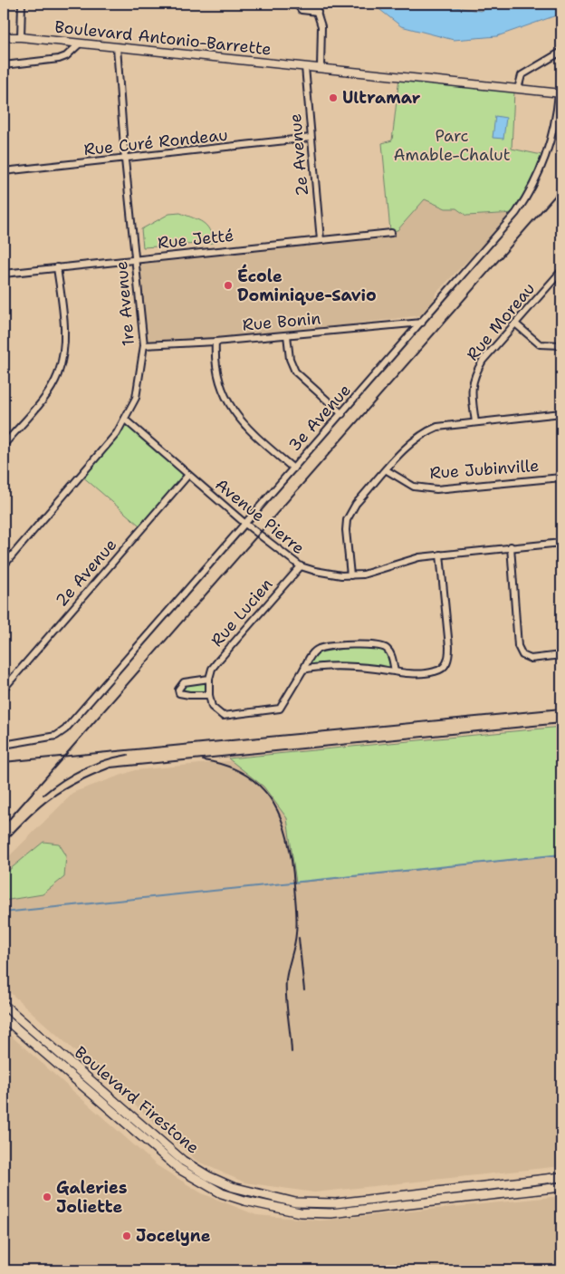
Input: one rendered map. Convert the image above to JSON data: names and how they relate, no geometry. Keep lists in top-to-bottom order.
{
  "streets": {
    "main road": ["Boulevard Firestone"],
    "street": [
      "Boulevard Antonio-Barrette",
      "Rue Curé Rondeau",
      "2e Avenue",
      "Rue Jetté",
      "1re Avenue",
      "Rue Bonin",
      "Rue Moreau",
      "3e Avenue",
      "Rue Jubinville",
      "Avenue Pierre",
      "Rue Lucien"
    ]
  },
  "crossings": [
    ["Boulevard Antonio-Barrette", "2e Avenue"],
    ["Boulevard Antonio-Barrette", "1re Avenue"],
    ["Boulevard Antonio-Barrette", "3e Avenue"],
    ["Rue Curé Rondeau", "2e Avenue"],
    ["Rue Curé Rondeau", "1re Avenue"],
    ["2e Avenue", "Rue Jetté"],
    ["2e Avenue", "Avenue Pierre"],
    ["Rue Jetté", "1re Avenue"],
    ["1re Avenue", "Rue Bonin"],
    ["1re Avenue", "Avenue Pierre"],
    ["Rue Bonin", "3e Avenue"],
    ["3e Avenue", "Avenue Pierre"],
    ["Avenue Pierre", "Rue Lucien"]
  ],
  "parks": ["Parc Amable-Chalut"],
  "places": [
    "Ultramar",
    "École Dominique-Savio",
    "Galeries Joliette",
    "Jocelyne"
  ]
}
